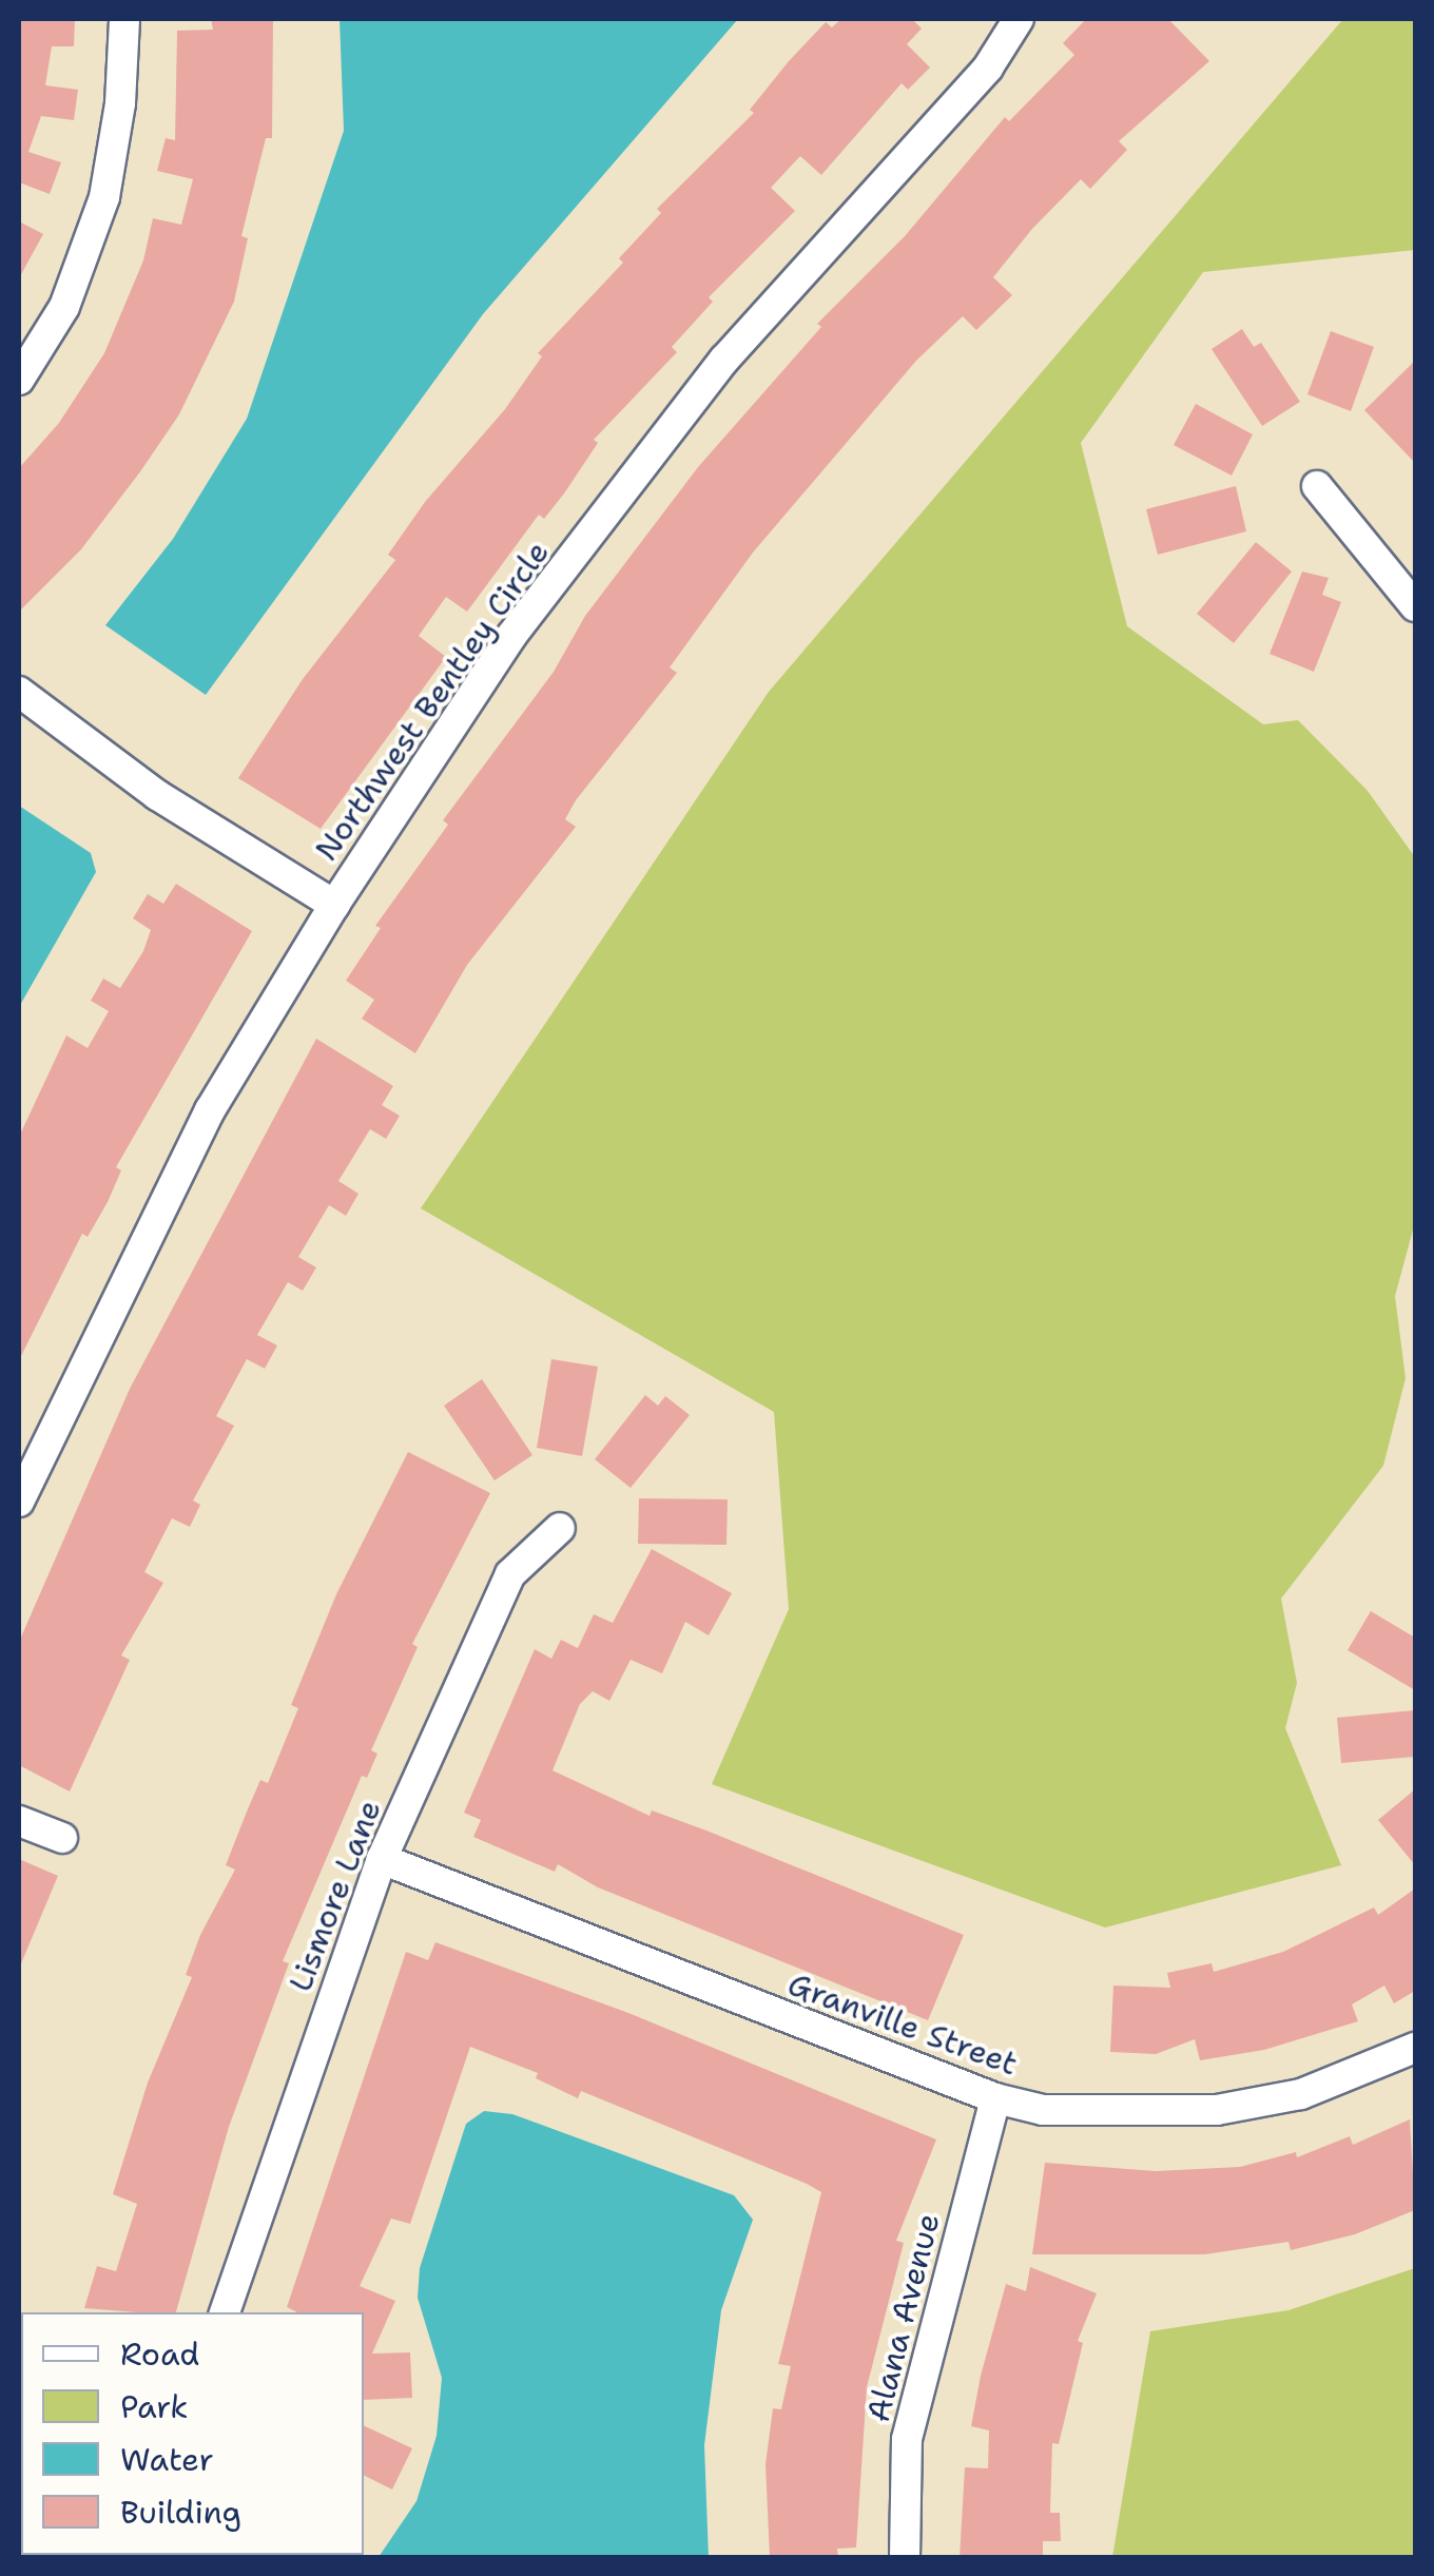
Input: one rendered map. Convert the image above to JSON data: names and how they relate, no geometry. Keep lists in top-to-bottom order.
{
  "streets": {
    "street": [
      "Northwest Bentley Circle",
      "Lismore Lane",
      "Granville Street",
      "Alana Avenue"
    ]
  },
  "crossings": [
    ["Lismore Lane", "Granville Street"],
    ["Granville Street", "Alana Avenue"]
  ],
  "legend": [
    "Road",
    "Park",
    "Water",
    "Building"
  ]
}
